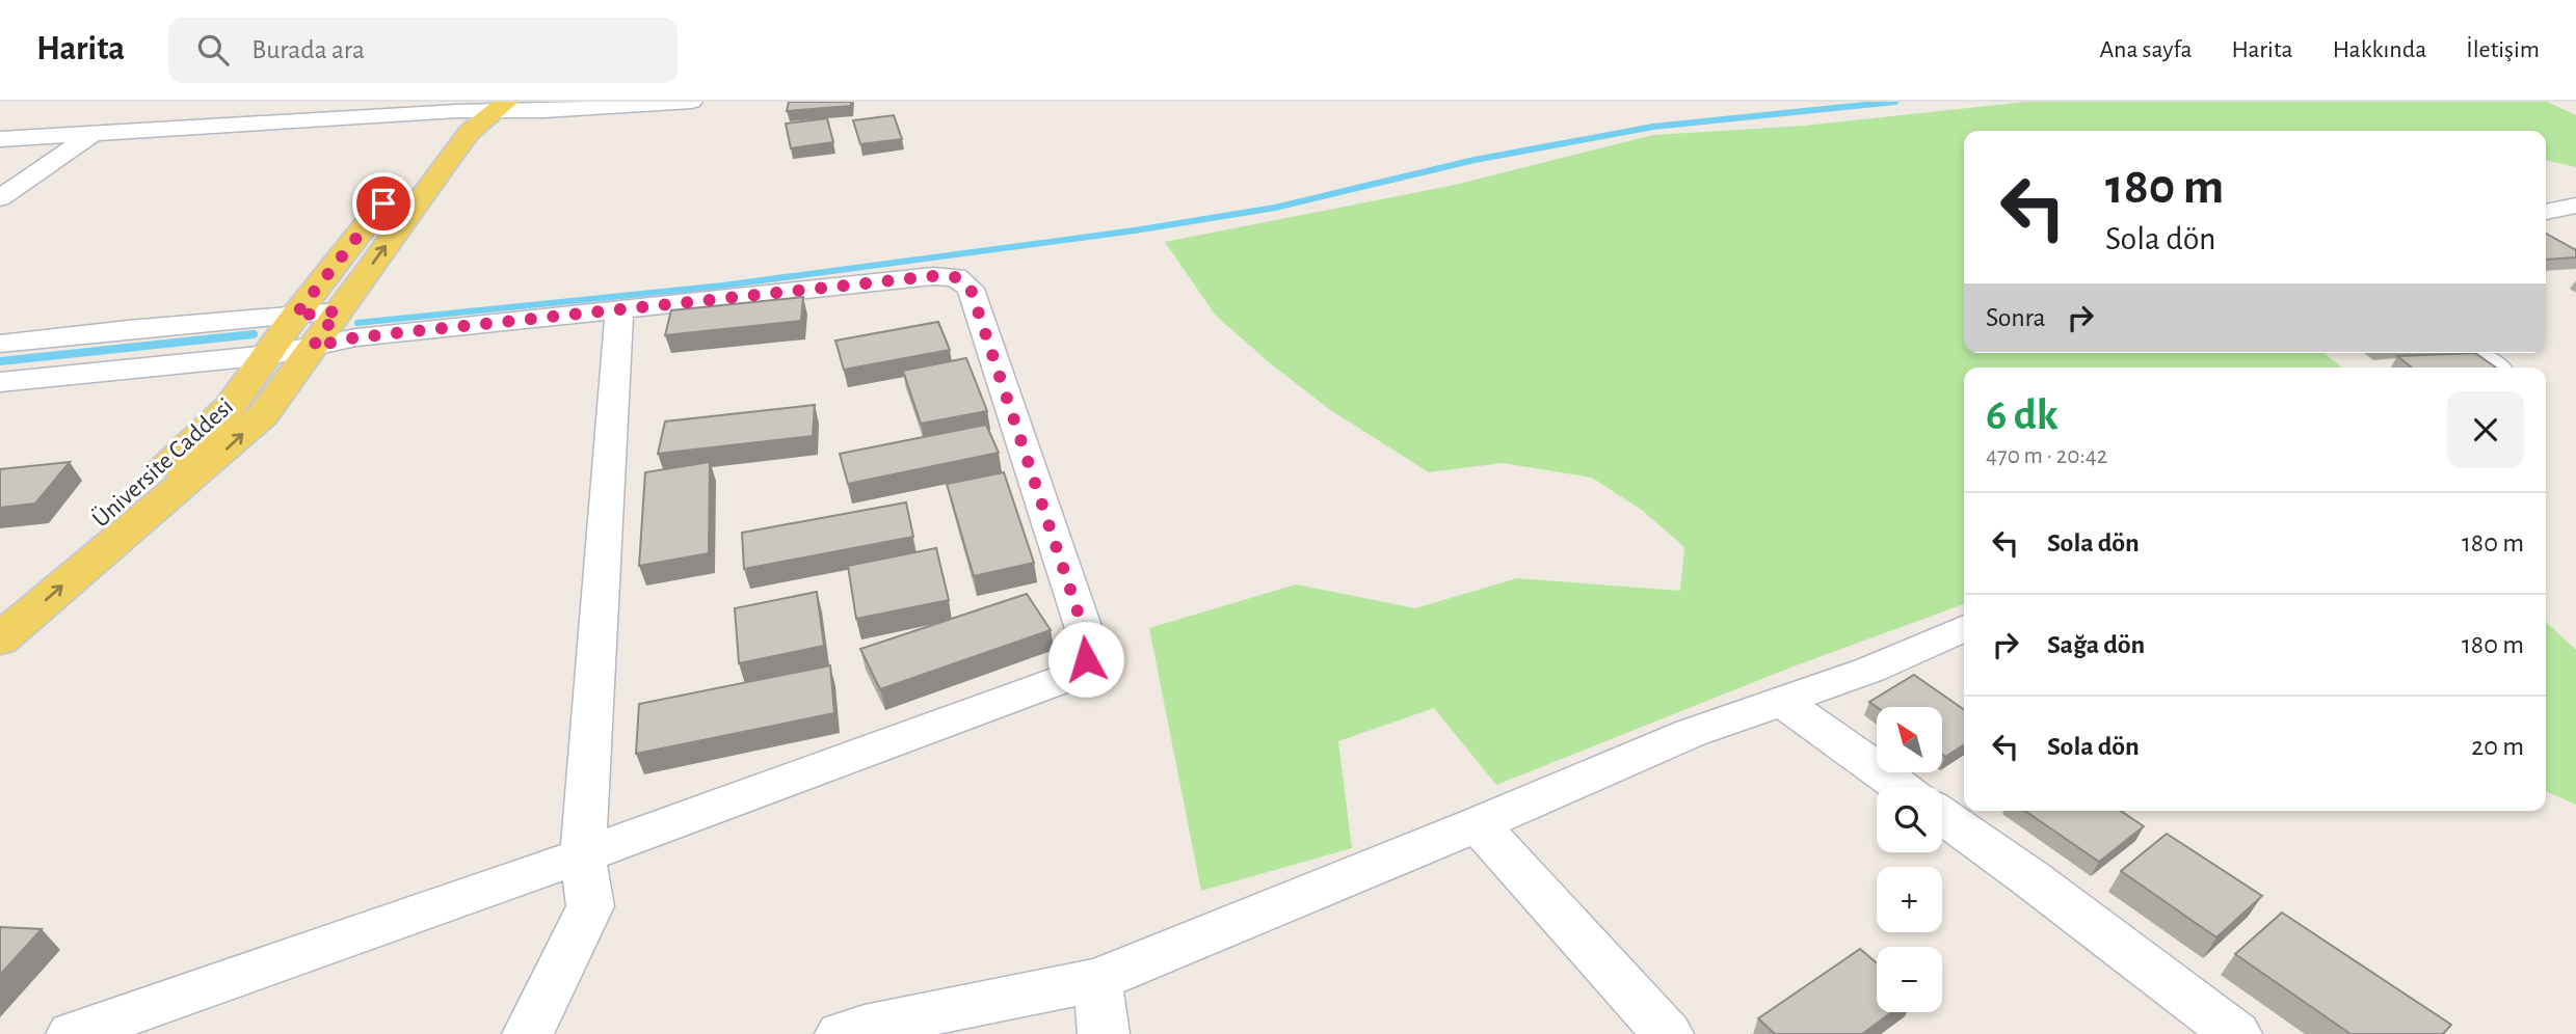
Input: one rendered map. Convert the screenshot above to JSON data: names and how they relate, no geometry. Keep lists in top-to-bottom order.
{
  "streets": {
    "main road": ["Üniversite Caddesi"]
  },
  "north": "top left",
  "page": {
    "header": "Harita",
    "search": "Burada ara",
    "nav": [
      "Ana sayfa",
      "Harita",
      "Hakkında",
      "İletişim"
    ],
    "turn": ["180 m", "Sola dön"],
    "then": "Sonra",
    "heading": ["6 dk", "470 m · 20:42"],
    "list": [
      {
        "name": "Sola dön",
        "value": "180 m"
      },
      {
        "name": "Sağa dön",
        "value": "180 m"
      },
      {
        "name": "Sola dön",
        "value": "20 m"
      }
    ],
    "map_buttons": ["+", "−"]
  }
}
